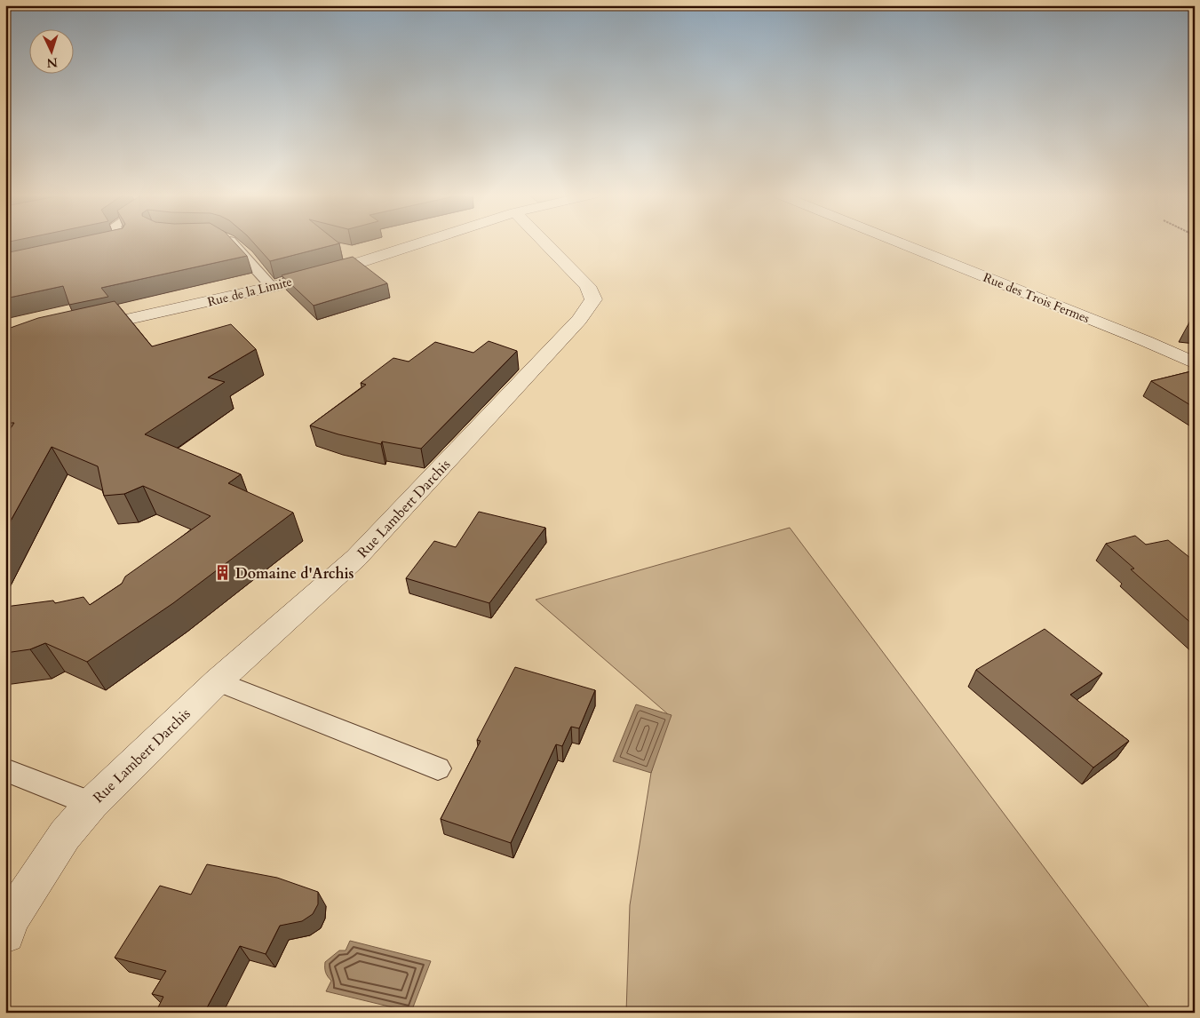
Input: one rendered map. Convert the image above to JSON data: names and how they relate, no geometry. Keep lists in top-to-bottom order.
{
  "streets": {
    "street": ["Rue de la Limite", "Rue des Trois Fermes", "Rue Lambert Darchis"]
  },
  "places": {
    "building": ["Domaine d'Archis"]
  },
  "north": "bottom"
}
